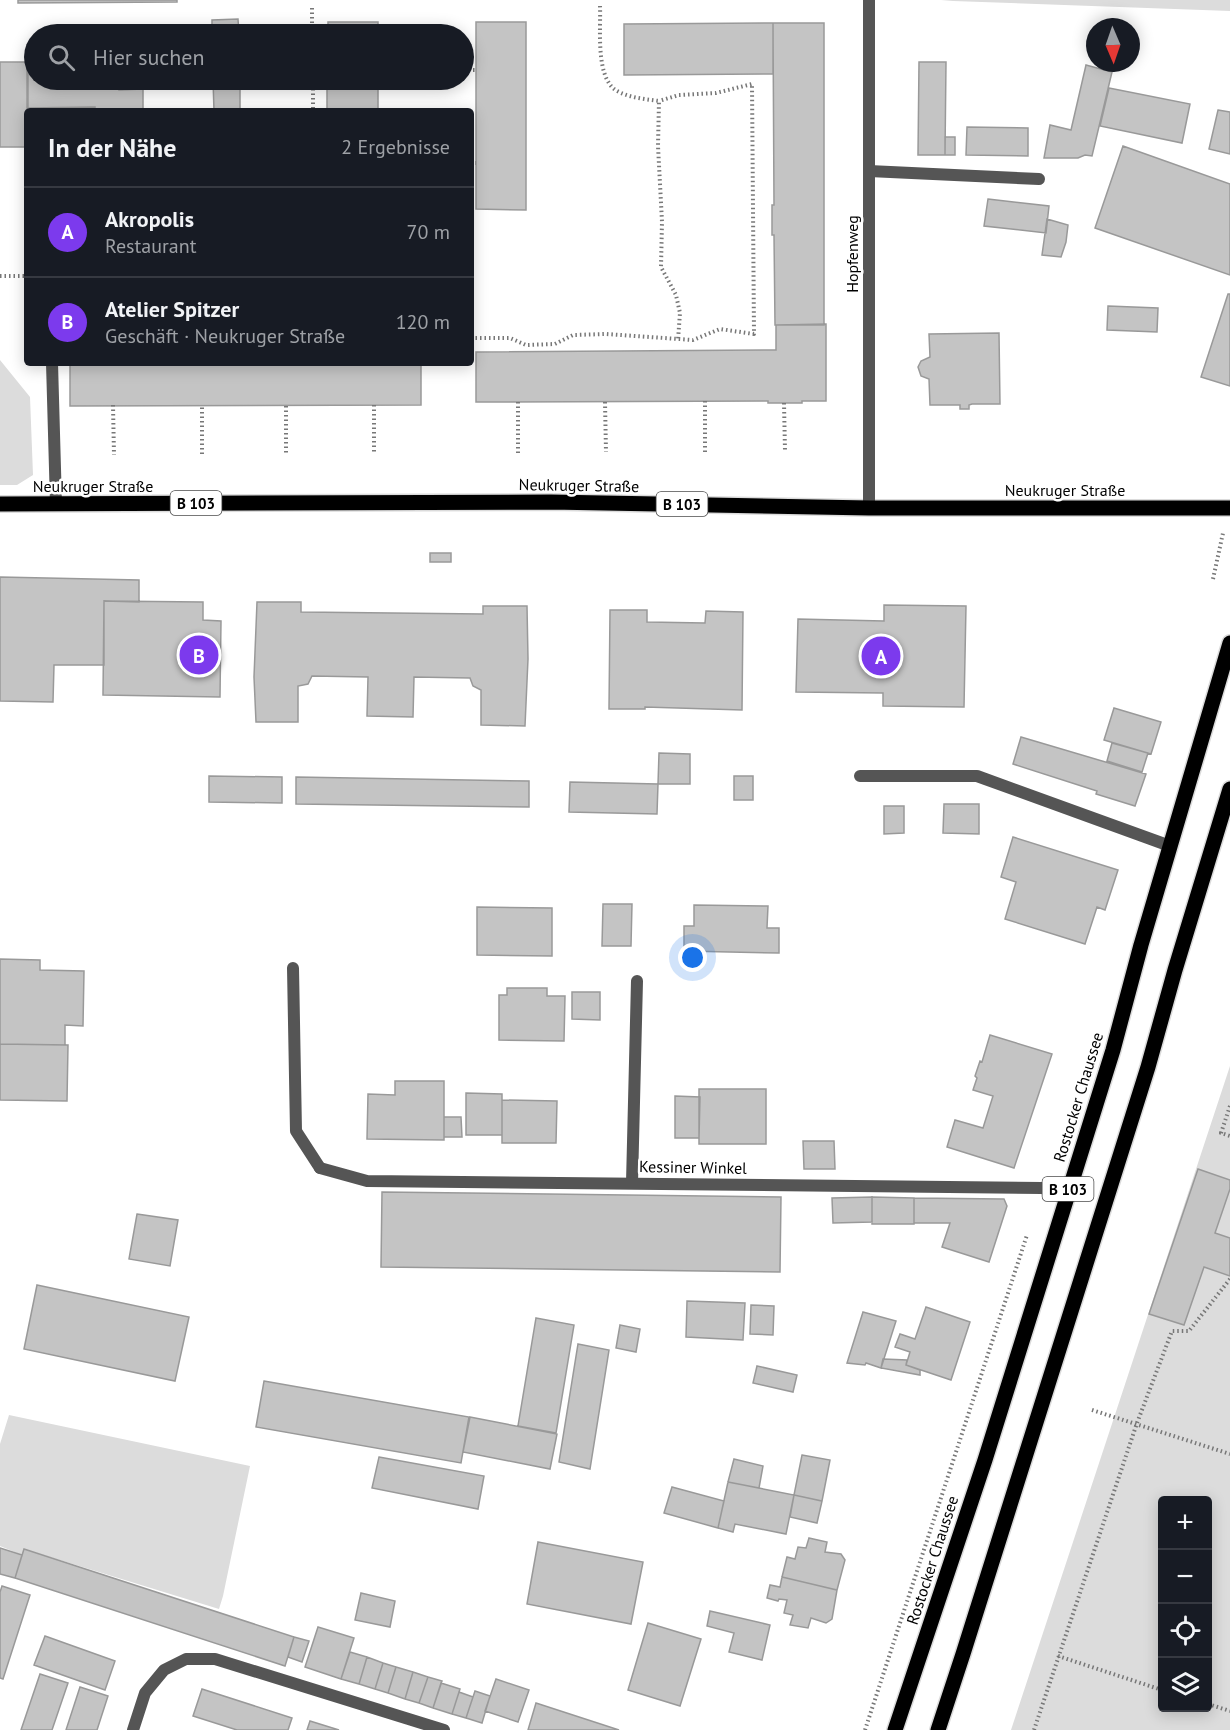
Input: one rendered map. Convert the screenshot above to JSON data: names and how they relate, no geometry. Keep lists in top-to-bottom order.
{
  "streets": {
    "main road": ["Neukruger Straße", "B 103", "Rostocker Chaussee"],
    "street": ["Hopfenweg", "Kessiner Winkel"]
  },
  "crossings": [
    ["Hopfenweg", "Neukruger Straße"],
    ["Rostocker Chaussee", "Kessiner Winkel"]
  ],
  "north": "bottom",
  "page": {
    "search": "Hier suchen",
    "heading": ["In der Nähe", "2 Ergebnisse"],
    "list": [
      {
        "mark": "A",
        "name": "Akropolis",
        "note": "Restaurant",
        "value": "70 m"
      },
      {
        "mark": "B",
        "name": "Atelier Spitzer",
        "note": "Geschäft · Neukruger Straße",
        "value": "120 m"
      }
    ],
    "pins": ["B", "A"],
    "map_buttons": ["+", "−"]
  }
}
